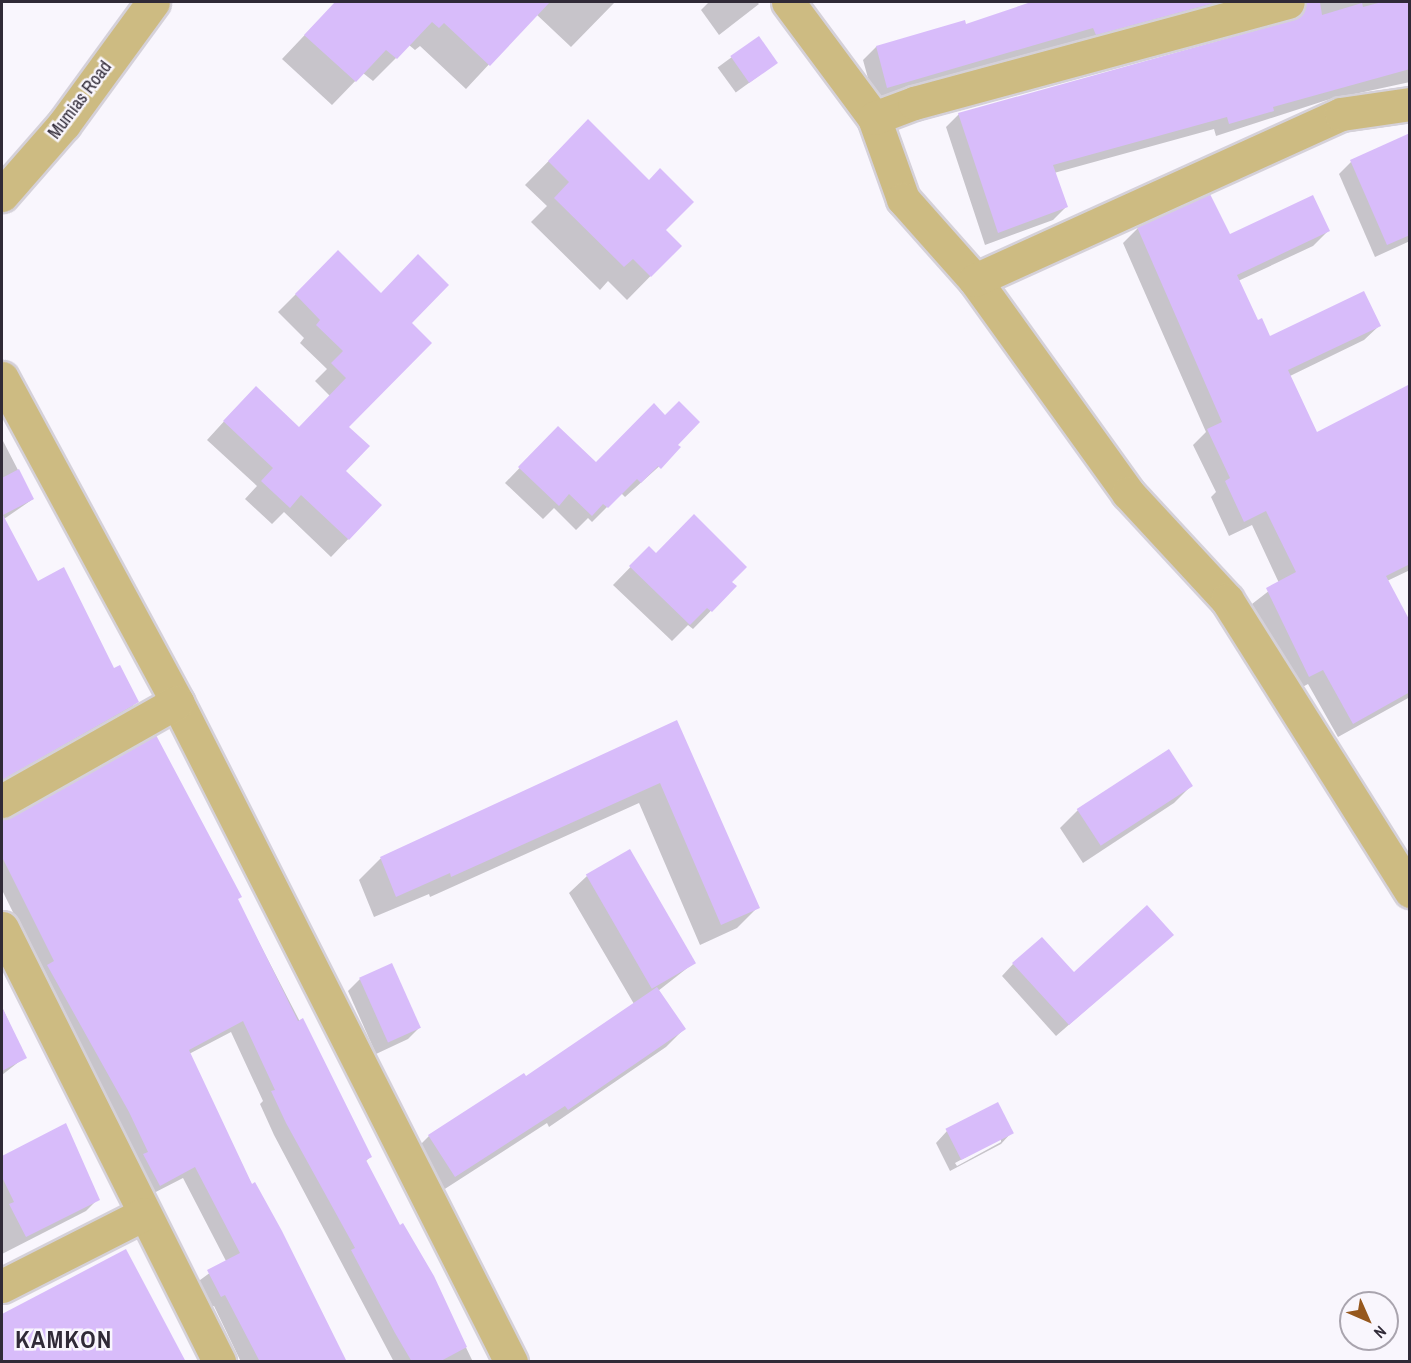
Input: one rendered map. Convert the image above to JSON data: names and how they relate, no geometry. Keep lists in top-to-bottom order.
{
  "streets": {
    "street": ["Mumias Road"]
  },
  "districts": ["KAMKON"],
  "north": "bottom right"
}
